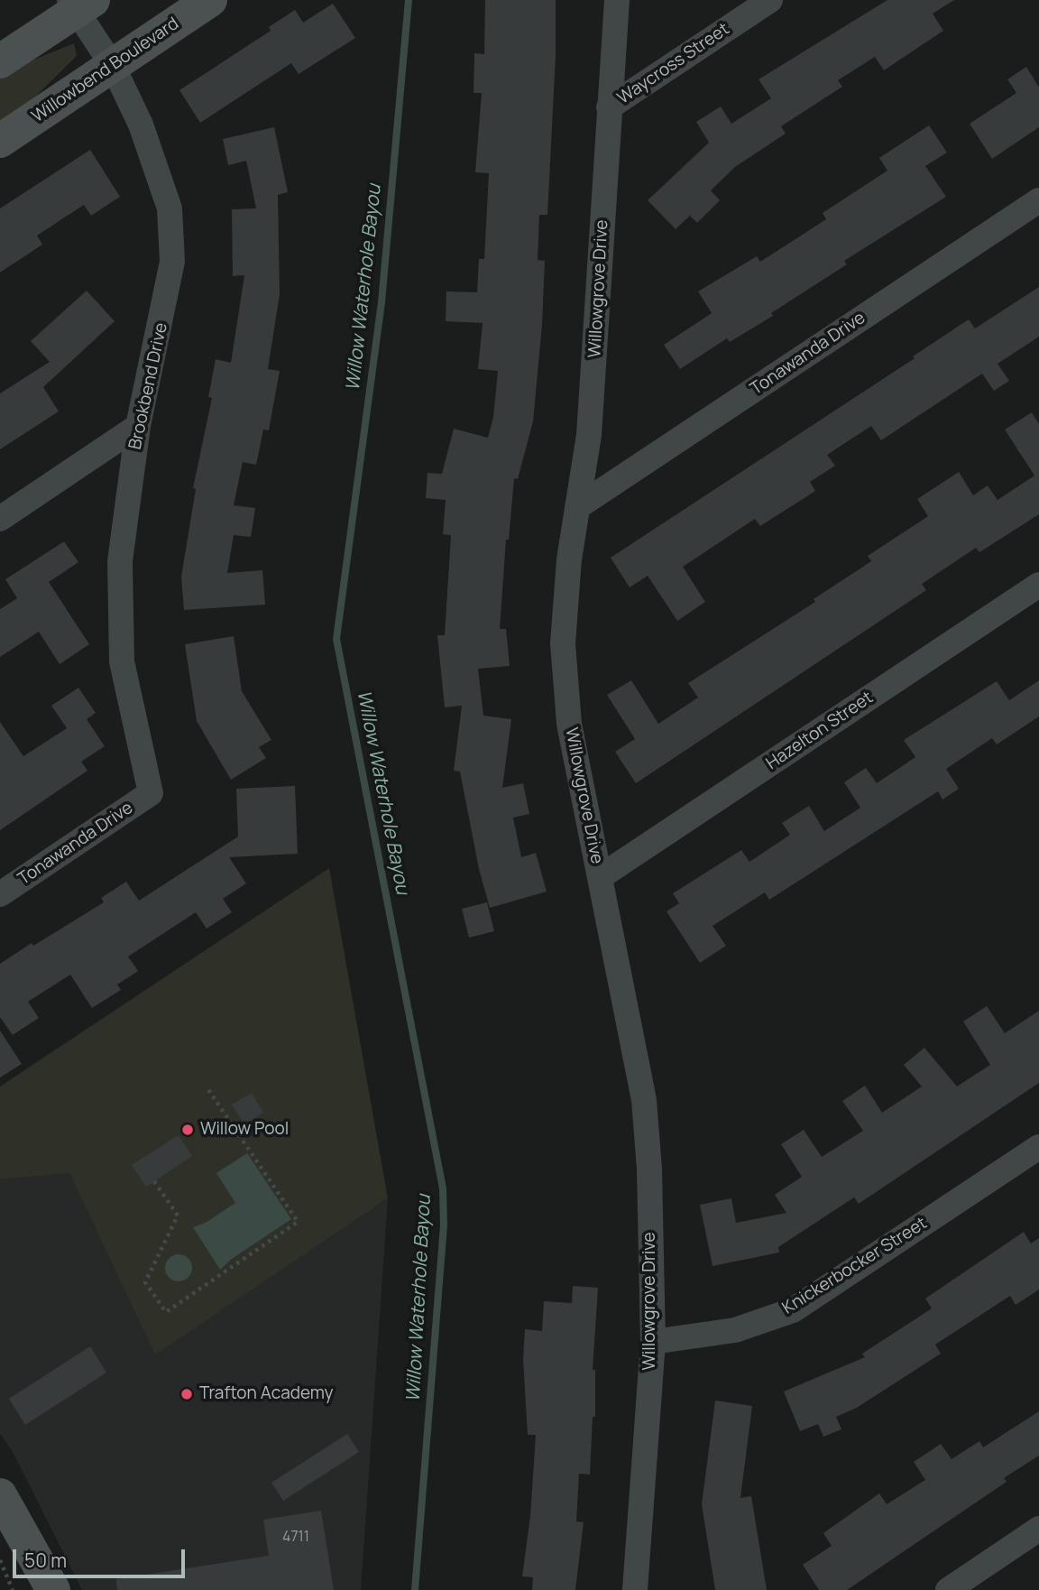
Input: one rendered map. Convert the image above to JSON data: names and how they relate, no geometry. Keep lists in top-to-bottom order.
{
  "streets": {
    "main road": ["Willowbend Boulevard"],
    "street": [
      "Waycross Street",
      "Willowgrove Drive",
      "Tonawanda Drive",
      "Brookbend Drive",
      "Hazelton Street",
      "Knickerbocker Street"
    ]
  },
  "crossings": [
    ["Waycross Street", "Willowgrove Drive"],
    ["Willowbend Boulevard", "Brookbend Drive"],
    ["Willowgrove Drive", "Tonawanda Drive"],
    ["Willowgrove Drive", "Hazelton Street"],
    ["Willowgrove Drive", "Knickerbocker Street"],
    ["Tonawanda Drive", "Brookbend Drive"]
  ],
  "water": ["Willow Waterhole Bayou"],
  "places": ["Willow Pool", "Trafton Academy"],
  "house_numbers": ["4711"],
  "scale_bar": "50 m"
}
